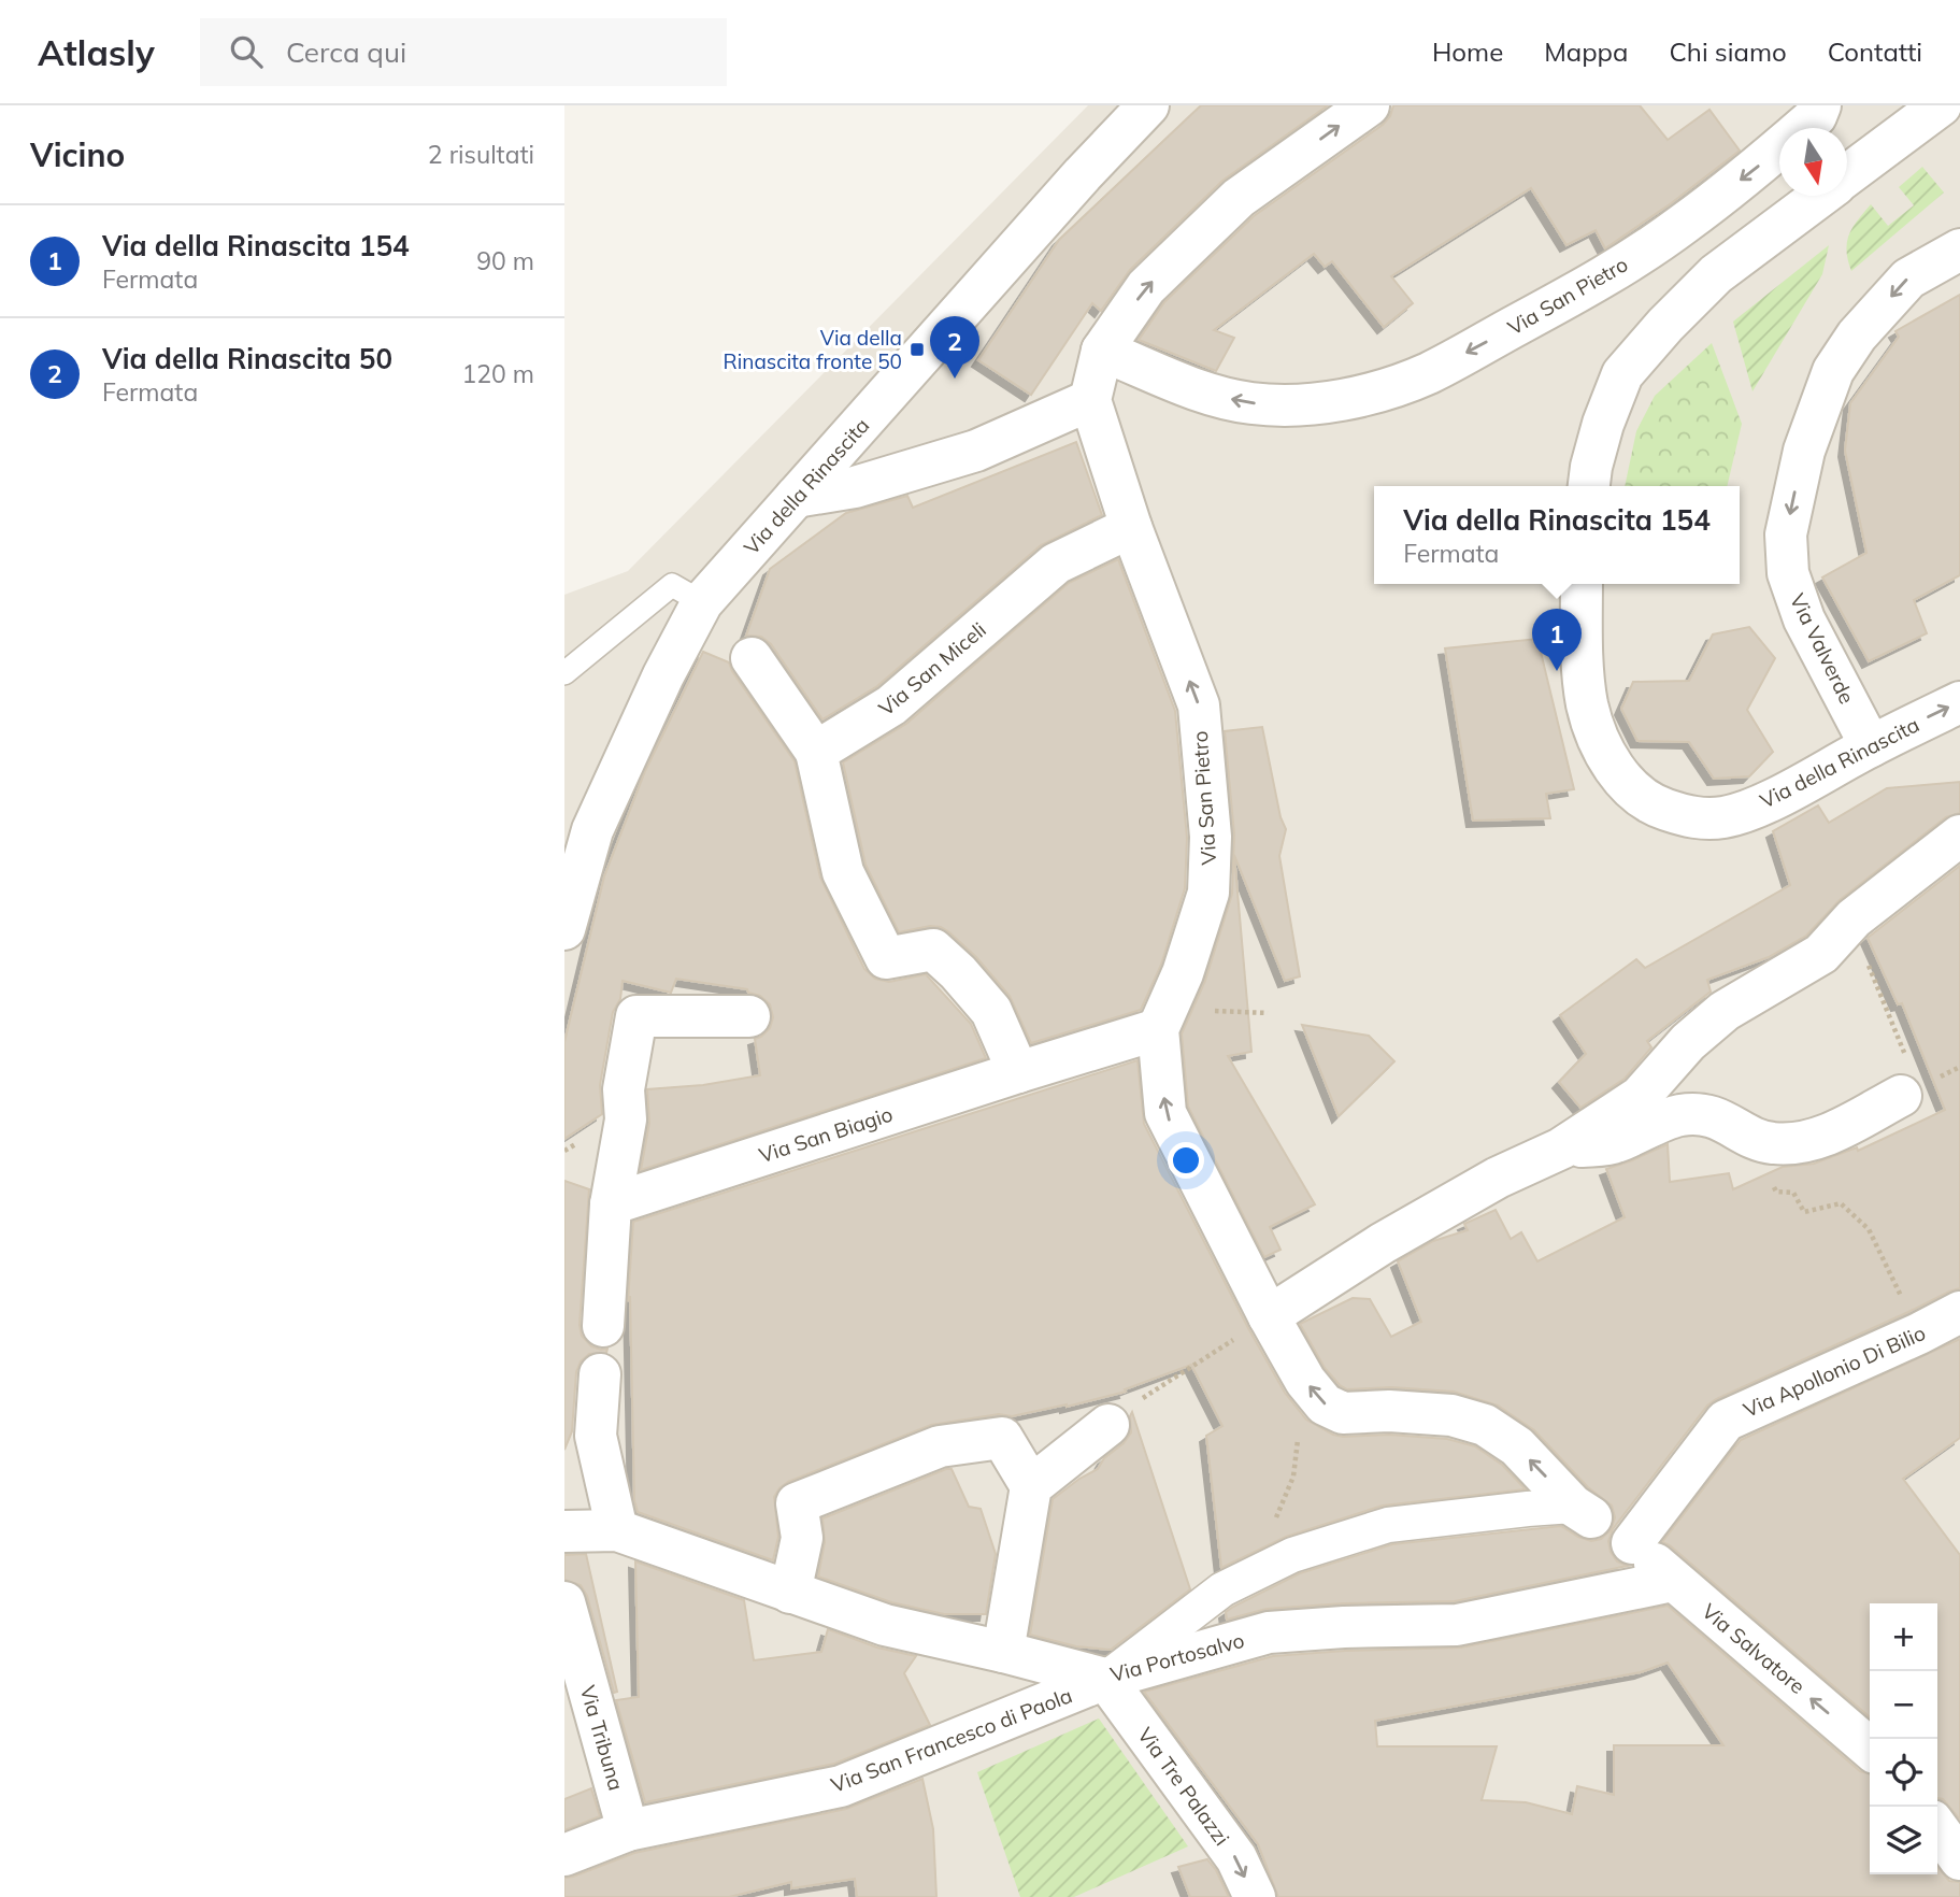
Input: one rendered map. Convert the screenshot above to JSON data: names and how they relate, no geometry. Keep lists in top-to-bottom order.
{
  "streets": {
    "street": [
      "Via San Pietro",
      "Via della Rinascita",
      "Via Valverde",
      "Via San Miceli",
      "Via San Biagio",
      "Via Apollonio Di Bilio",
      "Via Salvatore",
      "Via Portosalvo",
      "Via Tribuna",
      "Via San Francesco di Paola",
      "Via Tre Palazzi"
    ]
  },
  "crossings": [
    ["Via San Pietro", "Via San Miceli"],
    ["Via San Pietro", "Via San Biagio"],
    ["Via San Pietro", "Via Apollonio Di Bilio"],
    ["Via San Pietro", "Via Salvatore"],
    ["Via San Pietro", "Via San Francesco di Paola"],
    ["Via della Rinascita", "Via Valverde"],
    ["Via Apollonio Di Bilio", "Via Salvatore"],
    ["Via Apollonio Di Bilio", "Via San Francesco di Paola"],
    ["Via Salvatore", "Via Portosalvo"],
    ["Via Salvatore", "Via San Francesco di Paola"],
    ["Via Portosalvo", "Via San Francesco di Paola"],
    ["Via Portosalvo", "Via Tre Palazzi"],
    ["Via Tribuna", "Via San Francesco di Paola"],
    ["Via San Francesco di Paola", "Via Tre Palazzi"]
  ],
  "one_way": ["Via Valverde", "Via Salvatore", "Via Tre Palazzi"],
  "places": {
    "transit": ["Via della Rinascita fronte 50"]
  },
  "north": "bottom",
  "page": {
    "header": "Atlasly",
    "search": "Cerca qui",
    "nav": [
      "Home",
      "Mappa",
      "Chi siamo",
      "Contatti"
    ],
    "heading": ["Vicino", "2 risultati"],
    "list": [
      {
        "mark": "1",
        "name": "Via della Rinascita 154",
        "note": "Fermata",
        "value": "90 m"
      },
      {
        "mark": "2",
        "name": "Via della Rinascita 50",
        "note": "Fermata",
        "value": "120 m"
      }
    ],
    "pins": ["2", "1"],
    "popup": ["Via della Rinascita 154", "Fermata"],
    "map_buttons": ["+", "−"]
  }
}
